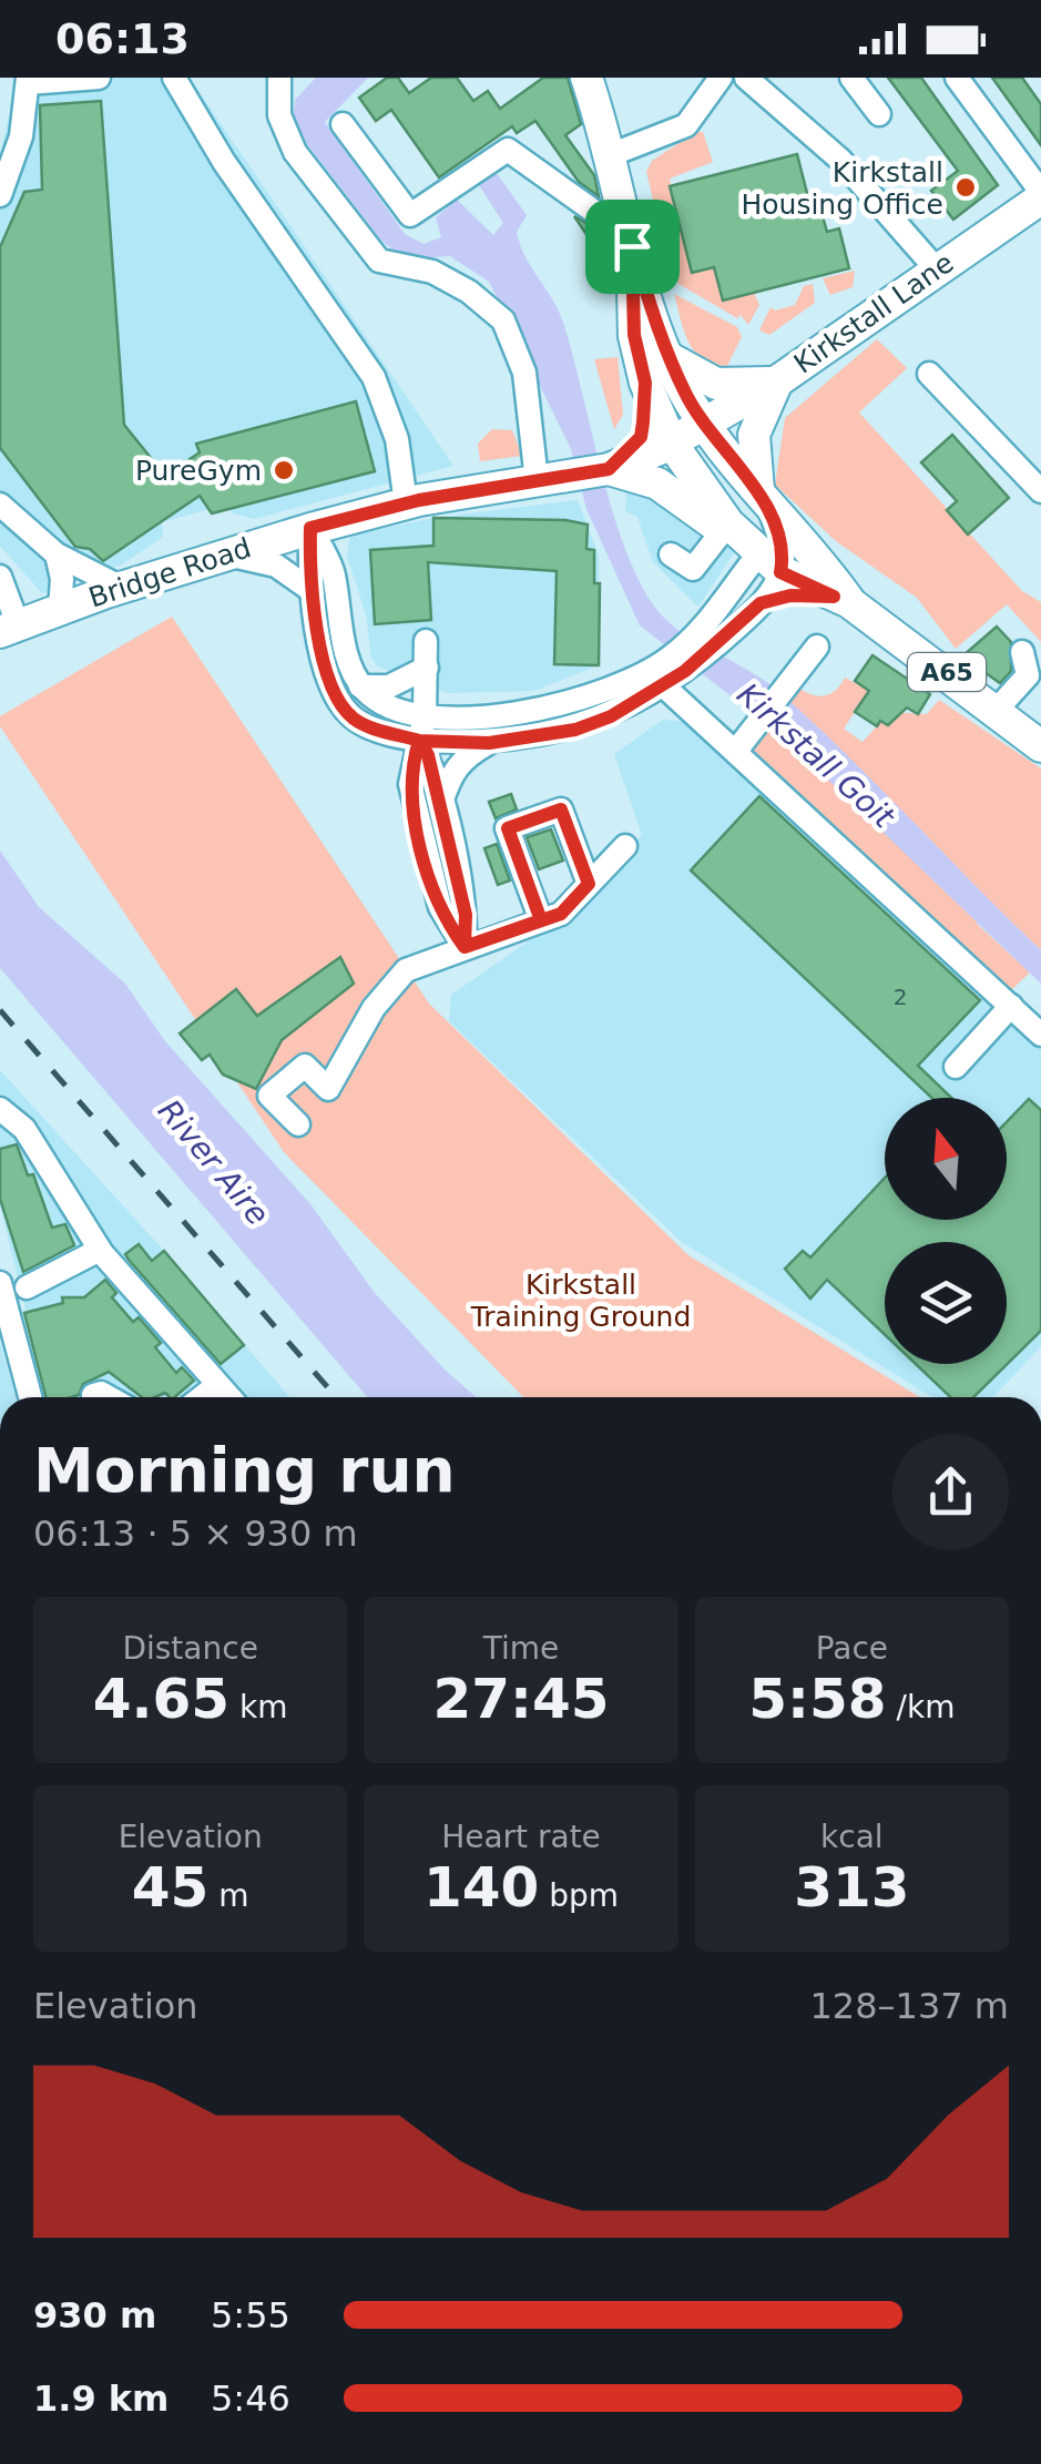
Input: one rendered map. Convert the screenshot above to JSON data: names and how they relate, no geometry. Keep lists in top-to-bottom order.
{
  "streets": {
    "main road": ["Kirkstall Lane", "Bridge Road", "A65"]
  },
  "crossings": [
    ["Kirkstall Lane", "Bridge Road"],
    ["Kirkstall Lane", "A65"],
    ["Bridge Road", "A65"]
  ],
  "water": ["Kirkstall Goit", "River Aire"],
  "parks": ["Kirkstall Training Ground"],
  "places": ["Kirkstall Housing Office", "PureGym"],
  "house_numbers": ["2"],
  "north": "top",
  "page": {
    "status": "06:13",
    "heading": ["Morning run", "06:13 · 5 × 930 m"],
    "stats": [
      ["Distance", "4.65 km"],
      ["Time", "27:45"],
      ["Pace", "5:58 /km"],
      ["Elevation", "45 m"],
      ["Heart rate", "140 bpm"],
      ["kcal", "313"]
    ],
    "chart": ["Elevation", "128–137 m"],
    "list": [
      {
        "name": "930 m",
        "note": "5:55"
      },
      {
        "name": "1.9 km",
        "note": "5:46"
      }
    ]
  }
}
